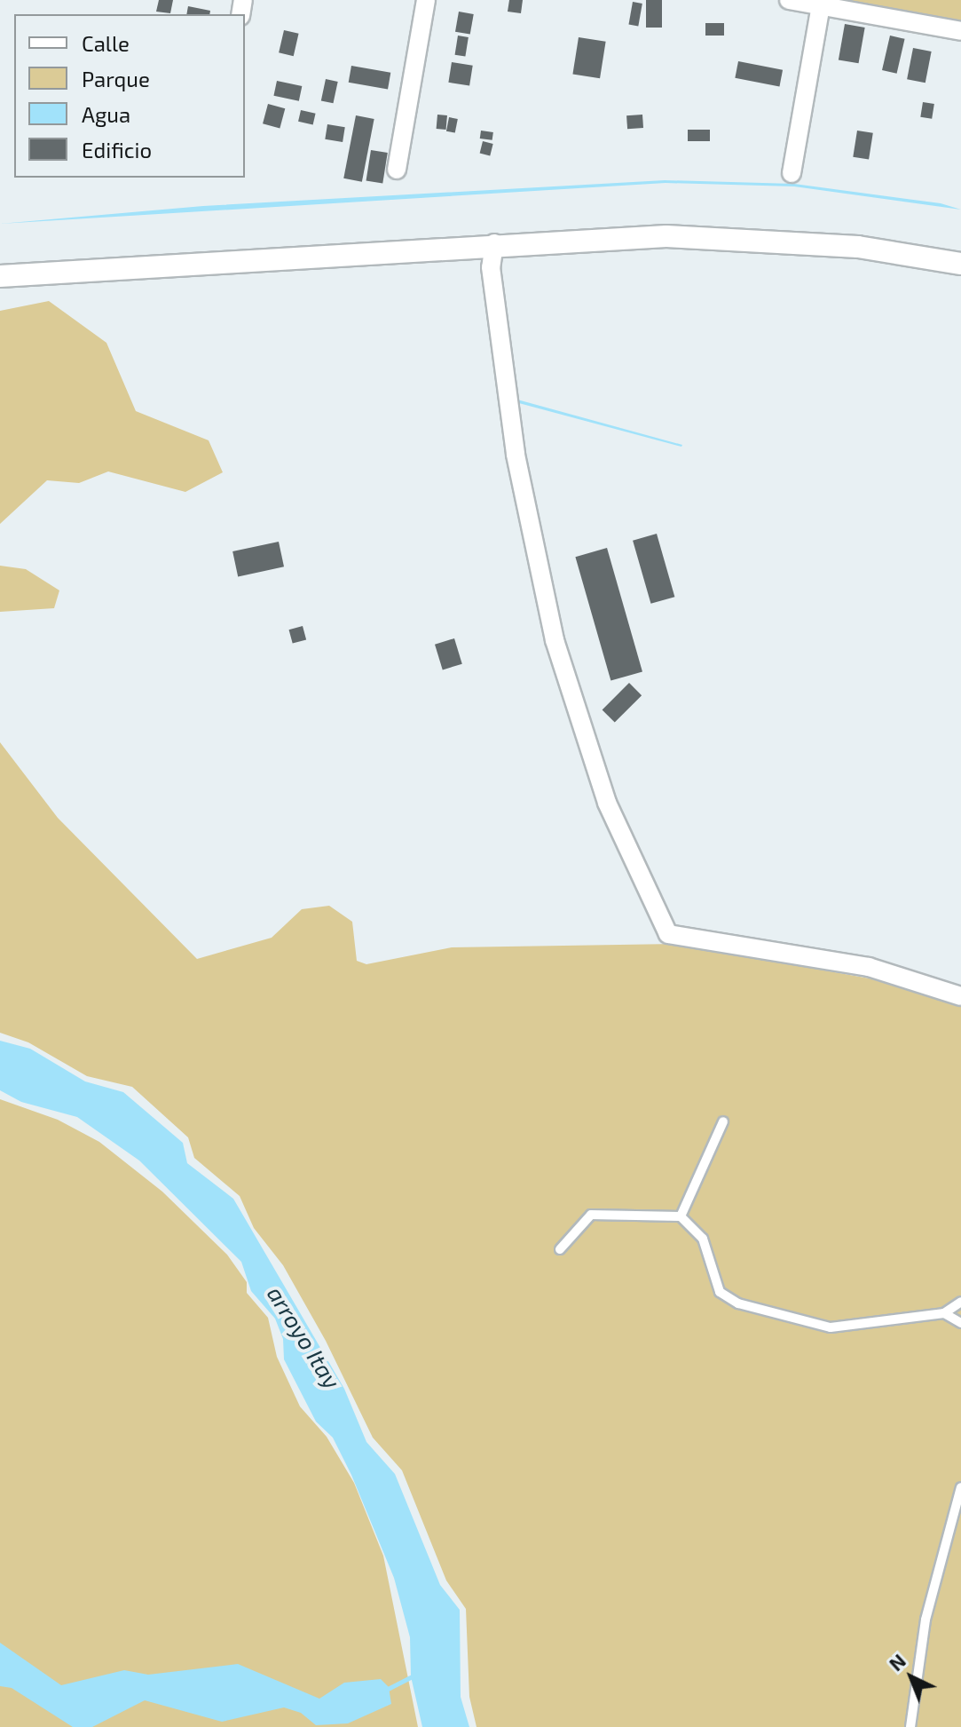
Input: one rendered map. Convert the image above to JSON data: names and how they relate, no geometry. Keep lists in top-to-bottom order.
{
  "water": ["arroyo Itay"],
  "legend": [
    "Calle",
    "Parque",
    "Agua",
    "Edificio"
  ],
  "north": "top left"
}
